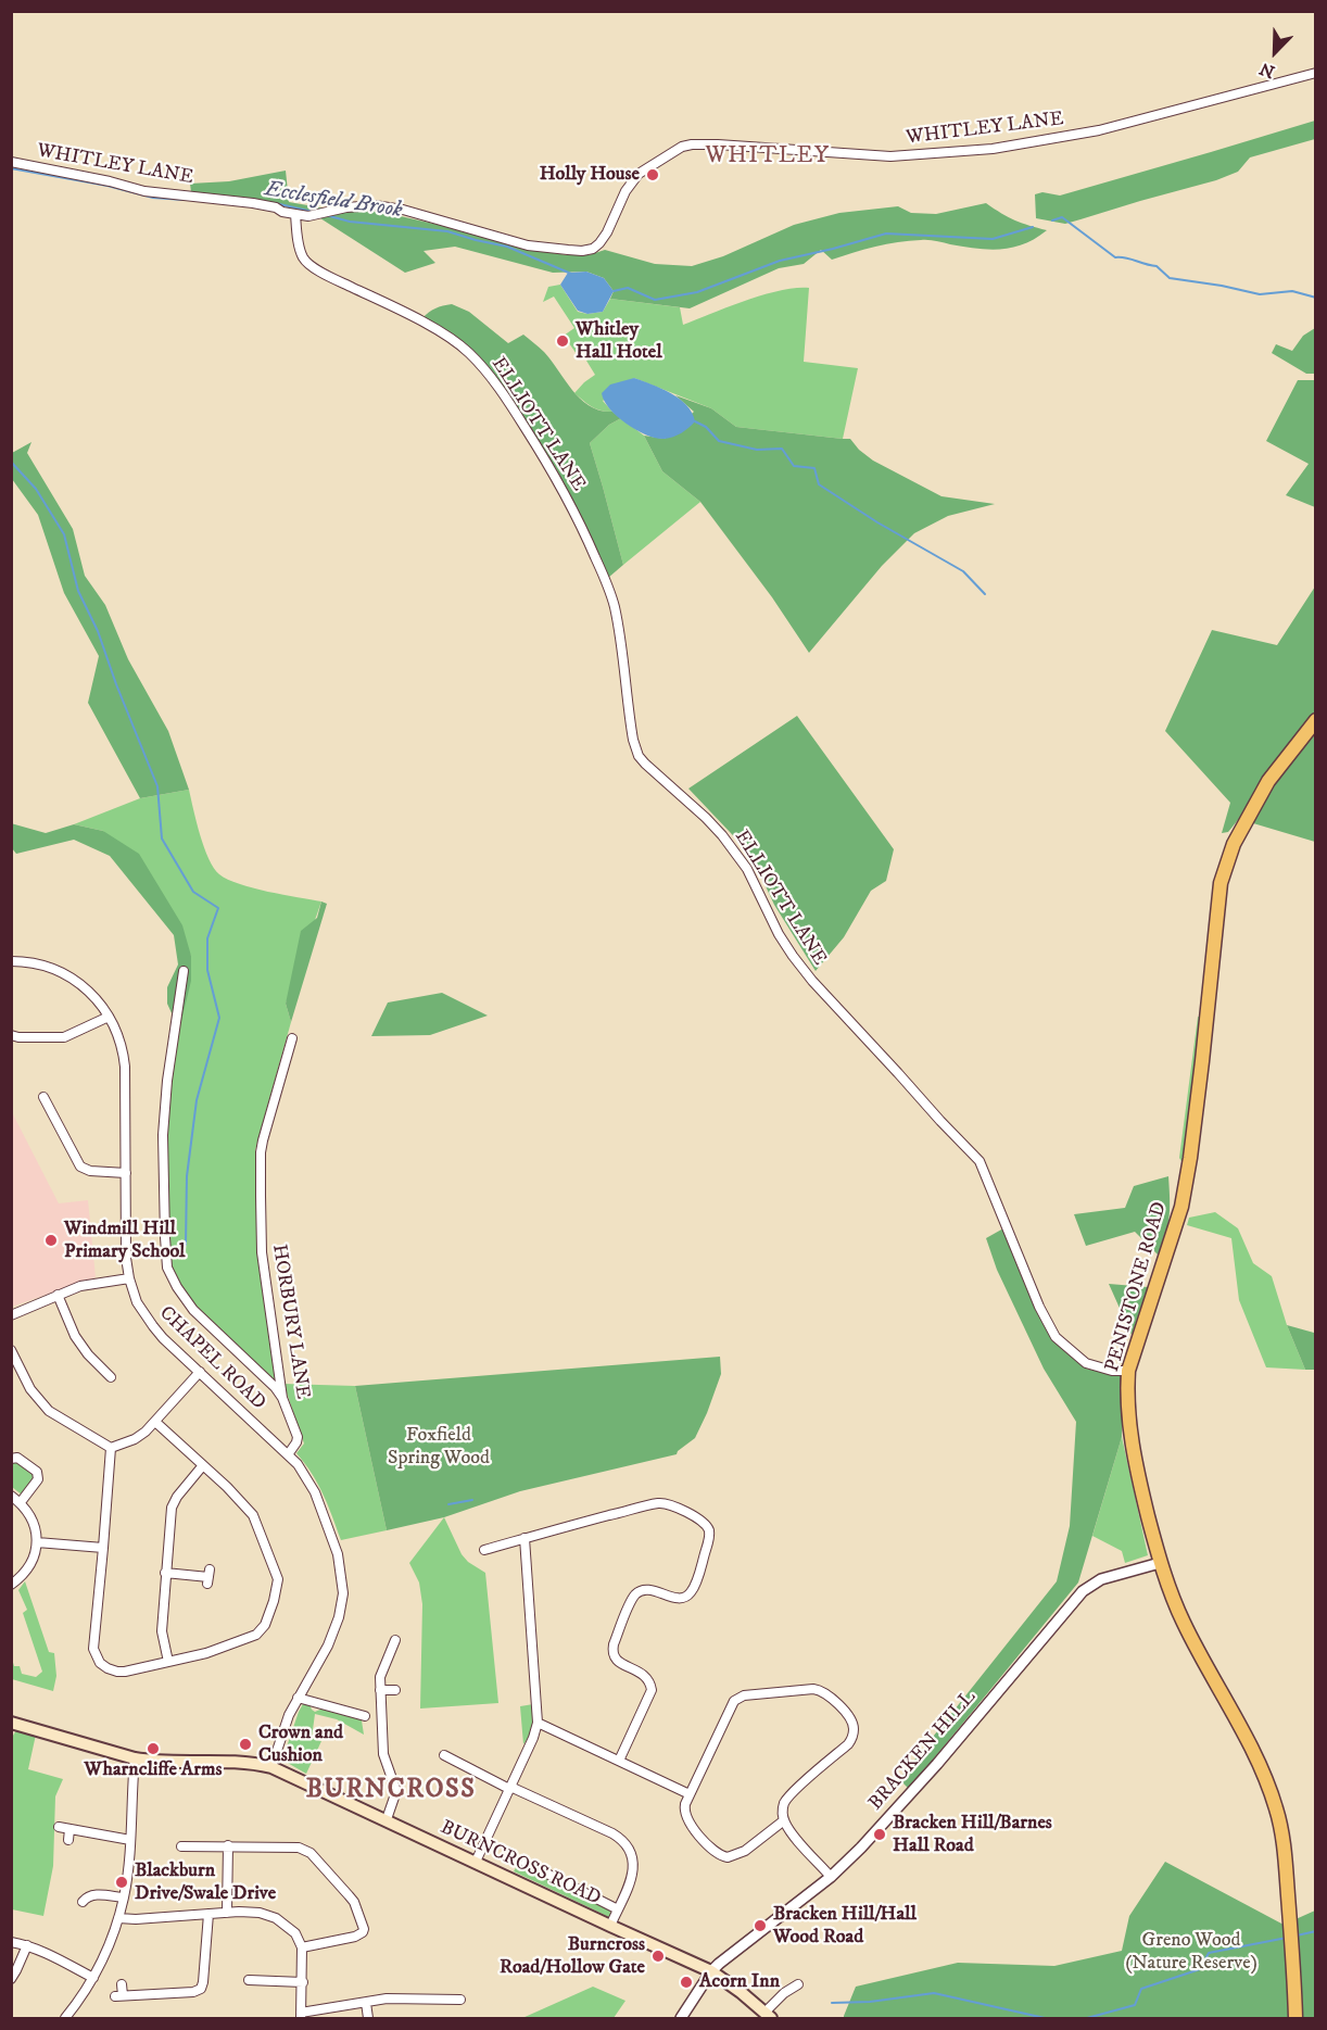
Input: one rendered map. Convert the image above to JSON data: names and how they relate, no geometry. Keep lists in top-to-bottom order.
{
  "streets": {
    "highway": ["PENISTONE ROAD"],
    "main road": ["BURNCROSS ROAD"],
    "street": [
      "WHITLEY LANE",
      "ELLIOTT LANE",
      "HORBURY LANE",
      "CHAPEL ROAD",
      "BRACKEN HILL"
    ]
  },
  "crossings": [
    ["WHITLEY LANE", "ELLIOTT LANE"],
    ["ELLIOTT LANE", "PENISTONE ROAD"],
    ["PENISTONE ROAD", "BRACKEN HILL"],
    ["HORBURY LANE", "CHAPEL ROAD"],
    ["CHAPEL ROAD", "BURNCROSS ROAD"],
    ["BRACKEN HILL", "BURNCROSS ROAD"]
  ],
  "districts": ["WHITLEY", "BURNCROSS"],
  "water": ["Ecclesfield Brook"],
  "parks": ["Foxfield Spring Wood", "Greno Wood (Nature Reserve)"],
  "places": [
    "Holly House",
    "Whitley Hall Hotel",
    "Windmill Hill Primary School",
    "Crown and Cushion",
    "Wharncliffe Arms",
    "Bracken Hill/Barnes Hall Road",
    "Blackburn Drive/Swale Drive",
    "Bracken Hill/Hall Wood Road",
    "Burncross Road/Hollow Gate",
    "Acorn Inn"
  ],
  "north": "bottom left"
}
